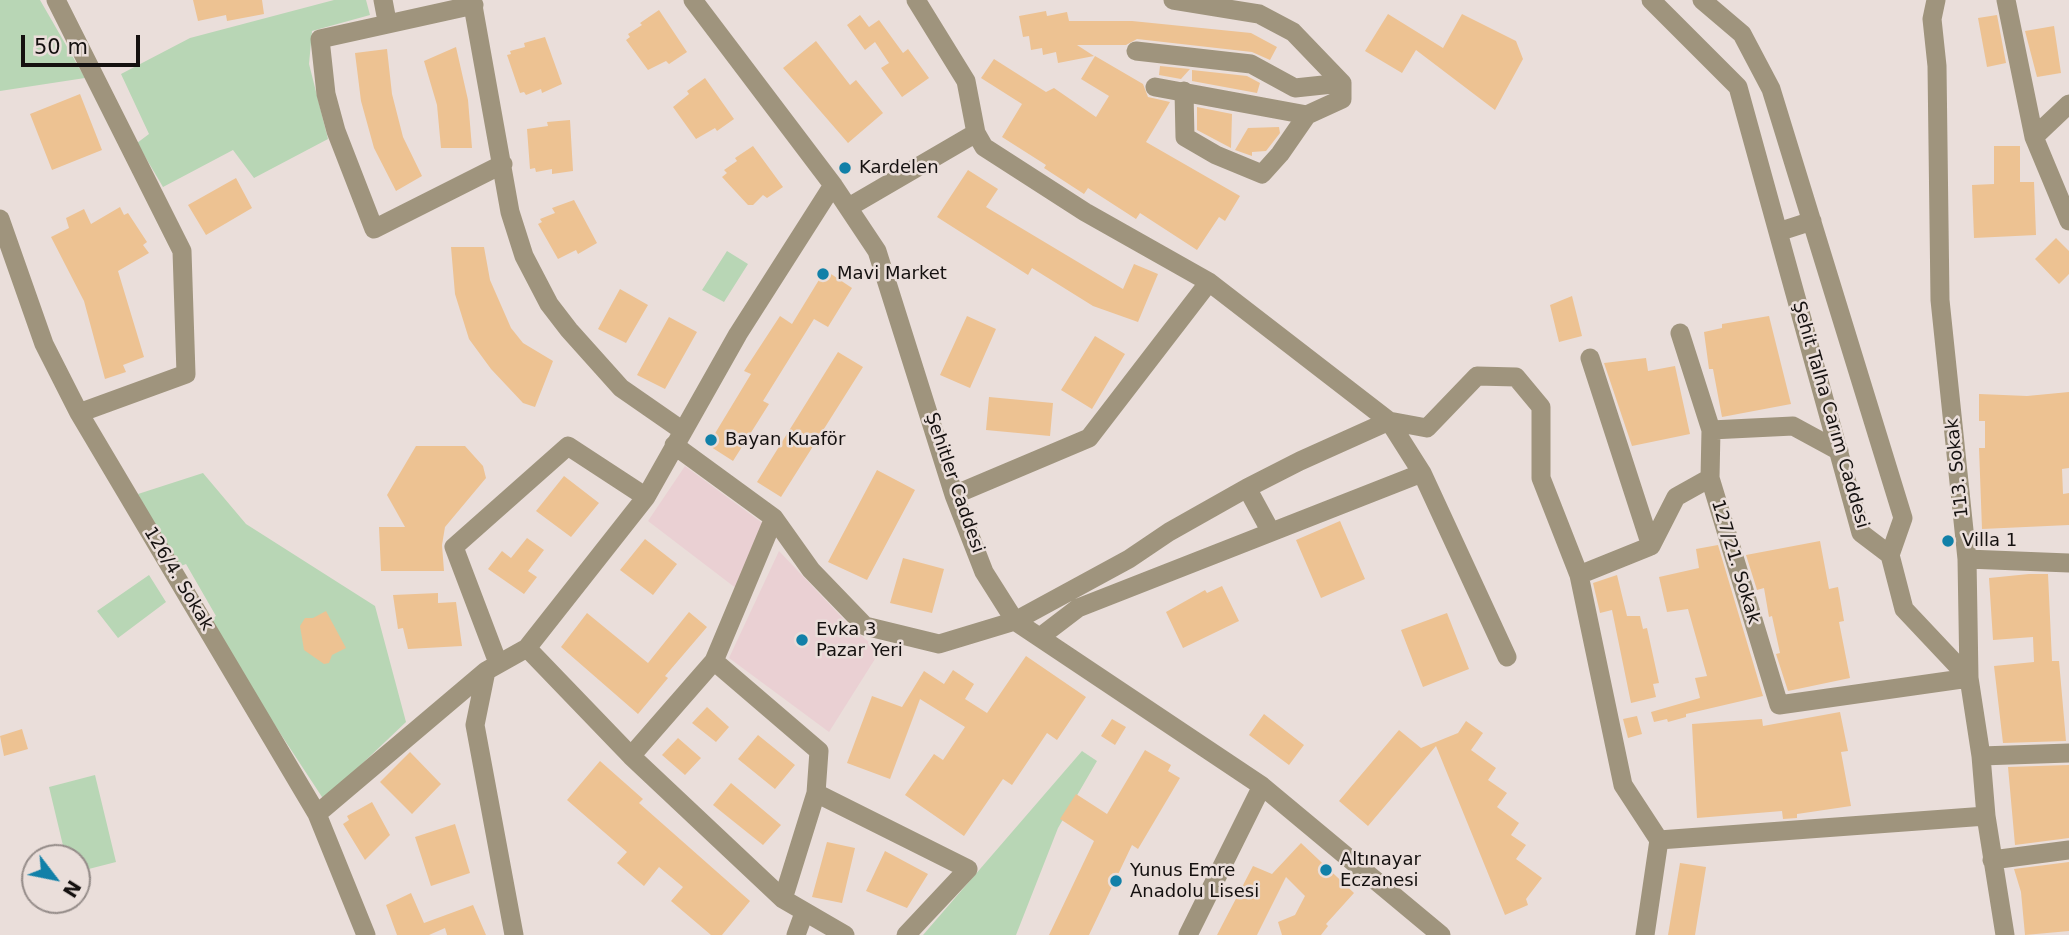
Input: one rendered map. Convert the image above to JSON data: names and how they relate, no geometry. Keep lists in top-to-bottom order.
{
  "streets": {
    "street": [
      "Şehit Talha Carım Caddesi",
      "113. Sokak",
      "Şehitler Caddesi",
      "127/21. Sokak",
      "126/4. Sokak"
    ]
  },
  "crossings": [
    ["113. Sokak", "127/21. Sokak"]
  ],
  "places": [
    "Kardelen",
    "Mavi Market",
    "Bayan Kuaför",
    "Villa 1",
    "Evka 3 Pazar Yeri",
    "Altınayar Eczanesi",
    "Yunus Emre Anadolu Lisesi"
  ],
  "scale_bar": "50 m",
  "north": "bottom right"
}
